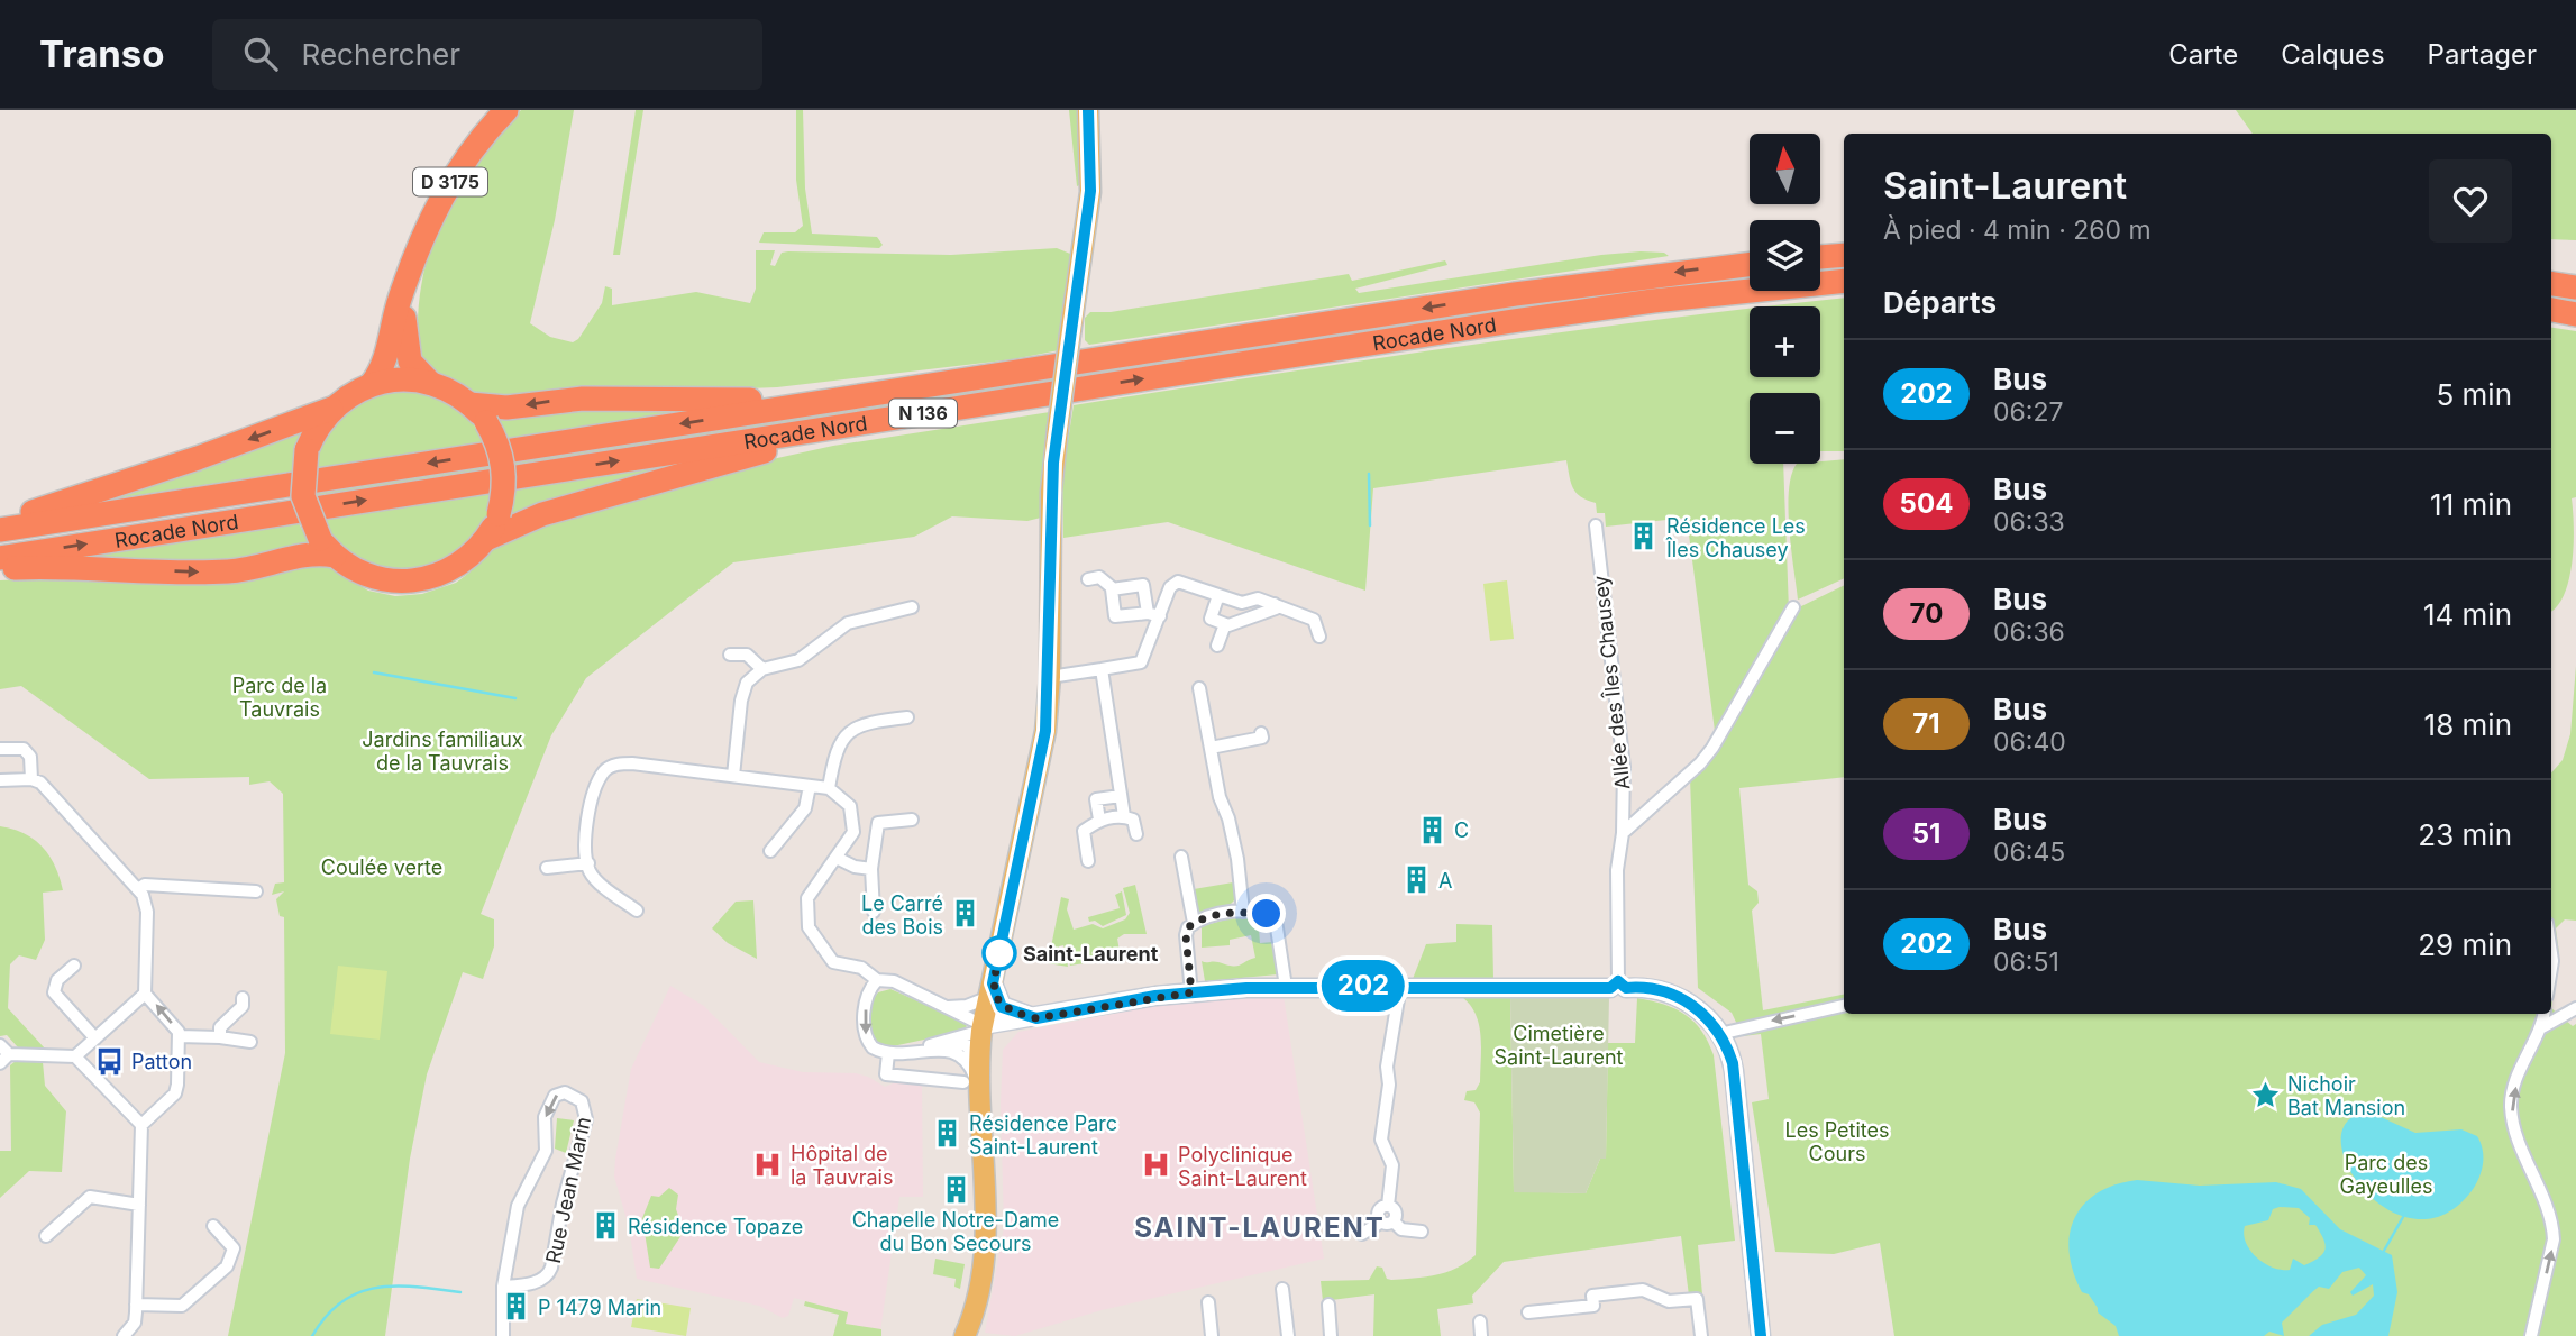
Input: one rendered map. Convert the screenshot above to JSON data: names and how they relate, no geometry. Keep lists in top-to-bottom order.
{
  "streets": {
    "highway": ["D 3175", "Rocade Nord", "N 136"],
    "street": ["Allée des Îles Chausey", "Rue Jean Marin"]
  },
  "districts": ["SAINT-LAURENT"],
  "parks": [
    "Parc de la Tauvrais",
    "Jardins familiaux de la Tauvrais",
    "Coulée verte",
    "Cimetière Saint-Laurent",
    "Les Petites Cours",
    "Parc des Gayeulles"
  ],
  "places": {
    "building": [
      "Résidence Les Îles Chausey",
      "C",
      "A",
      "Le Carré des Bois",
      "Résidence Parc Saint-Laurent",
      "Chapelle Notre-Dame du Bon Secours",
      "Résidence Topaze",
      "P 1479 Marin"
    ],
    "other": ["Saint-Laurent"],
    "bus stop": ["Patton"],
    "place": ["Nichoir Bat Mansion"],
    "hospital": ["Hôpital de la Tauvrais", "Polyclinique Saint-Laurent"]
  },
  "lines": ["bus line 202"],
  "north": "top",
  "page": {
    "header": "Transo",
    "search": "Rechercher",
    "nav": ["Carte", "Calques", "Partager"],
    "on_map": "202",
    "map_buttons": ["+", "−"],
    "heading": [
      ["Saint-Laurent", "À pied · 4 min · 260 m"],
      "Départs"
    ],
    "list": [
      {
        "mark": "202",
        "name": "Bus",
        "note": "06:27",
        "value": "5 min"
      },
      {
        "mark": "504",
        "name": "Bus",
        "note": "06:33",
        "value": "11 min"
      },
      {
        "mark": "70",
        "name": "Bus",
        "note": "06:36",
        "value": "14 min"
      },
      {
        "mark": "71",
        "name": "Bus",
        "note": "06:40",
        "value": "18 min"
      },
      {
        "mark": "51",
        "name": "Bus",
        "note": "06:45",
        "value": "23 min"
      },
      {
        "mark": "202",
        "name": "Bus",
        "note": "06:51",
        "value": "29 min"
      }
    ]
  }
}
